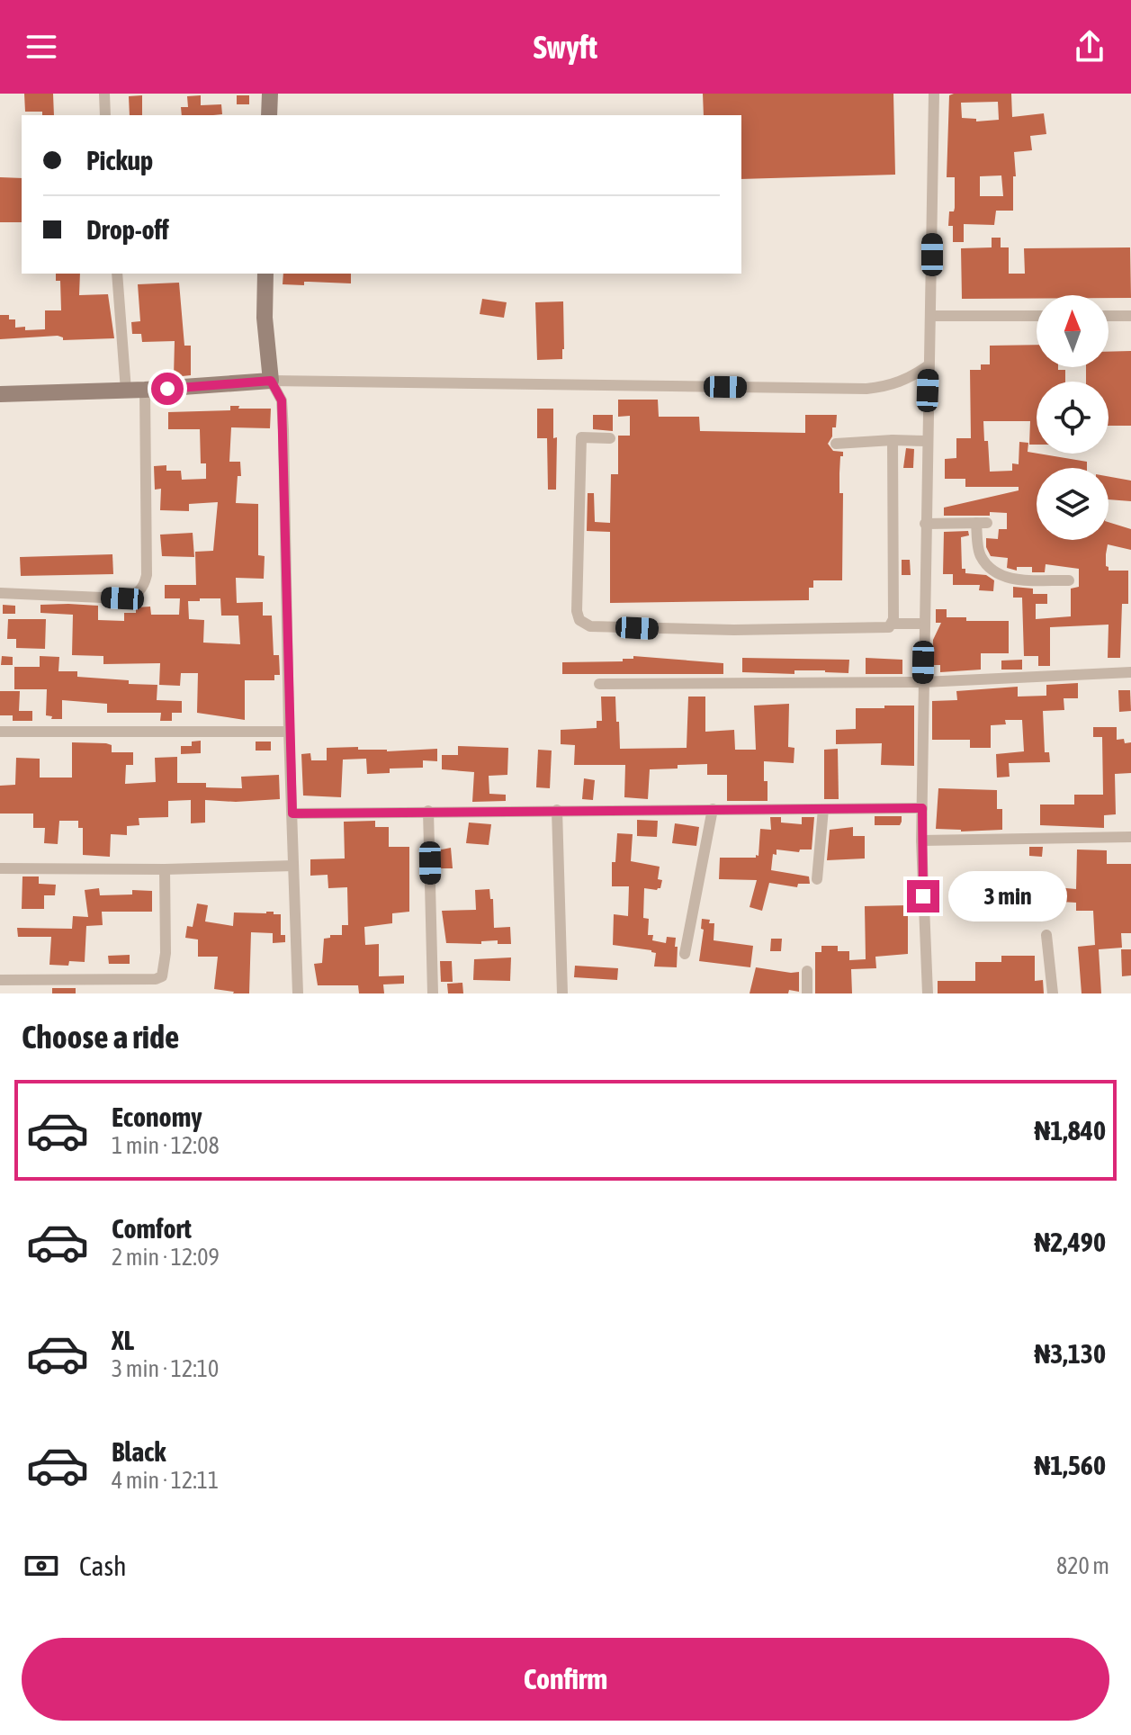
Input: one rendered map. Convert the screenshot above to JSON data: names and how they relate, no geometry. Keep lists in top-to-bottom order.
{
  "north": "top",
  "page": {
    "header": "Swyft",
    "banner": ["Pickup", "Drop-off"],
    "bubble": "3 min",
    "heading": "Choose a ride",
    "list": [
      {
        "name": "Economy",
        "note": "1 min · 12:08",
        "value": "₦1,840"
      },
      {
        "name": "Comfort",
        "note": "2 min · 12:09",
        "value": "₦2,490"
      },
      {
        "name": "XL",
        "note": "3 min · 12:10",
        "value": "₦3,130"
      },
      {
        "name": "Black",
        "note": "4 min · 12:11",
        "value": "₦1,560"
      }
    ],
    "pay": ["Cash", "820 m"],
    "buttons": "Confirm"
  }
}
